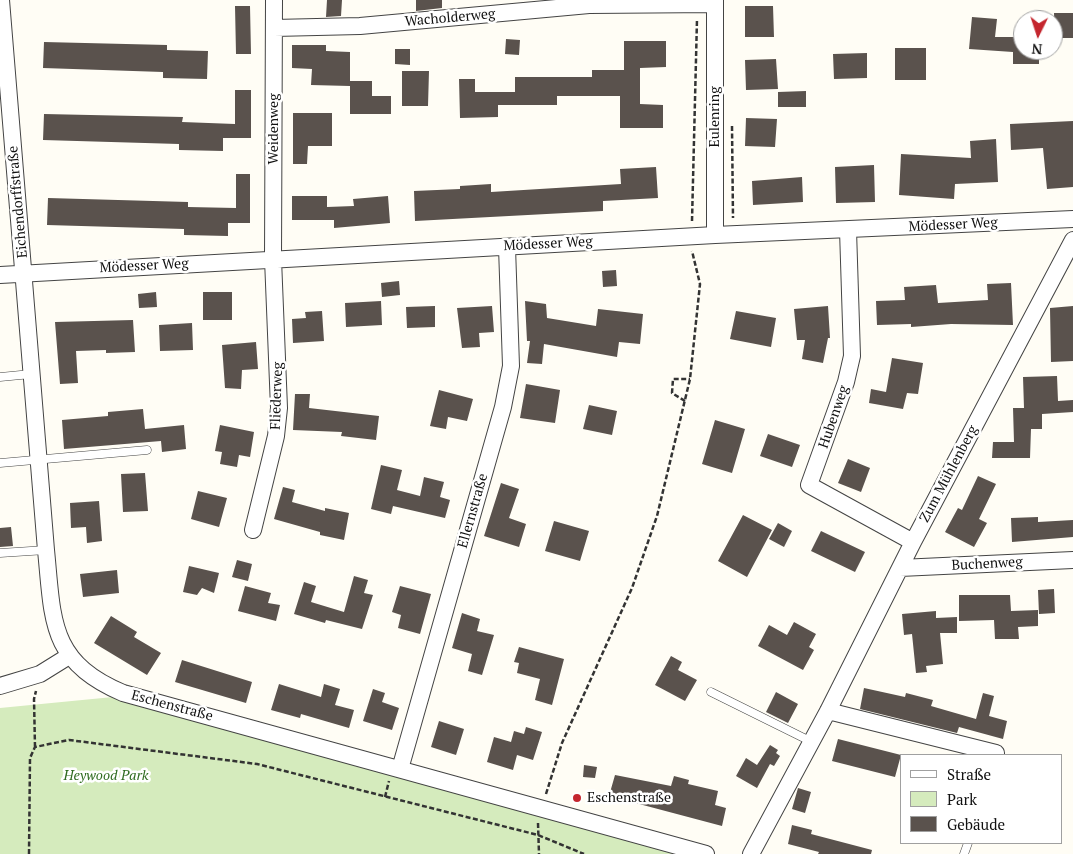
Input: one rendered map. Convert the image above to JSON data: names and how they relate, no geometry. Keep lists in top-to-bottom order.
{
  "streets": {
    "street": [
      "Wacholderweg",
      "Eulenring",
      "Weidenweg",
      "Eichendorffstraße",
      "Mödesser Weg",
      "Fliederweg",
      "Hubenweg",
      "Zum Mühlenberg",
      "Ellernstraße",
      "Buchenweg",
      "Eschenstraße"
    ]
  },
  "crossings": [
    ["Wacholderweg", "Eulenring"],
    ["Wacholderweg", "Weidenweg"],
    ["Eulenring", "Mödesser Weg"],
    ["Weidenweg", "Mödesser Weg"],
    ["Weidenweg", "Fliederweg"],
    ["Eichendorffstraße", "Mödesser Weg"],
    ["Eichendorffstraße", "Eschenstraße"],
    ["Mödesser Weg", "Fliederweg"],
    ["Mödesser Weg", "Hubenweg"],
    ["Mödesser Weg", "Ellernstraße"],
    ["Hubenweg", "Zum Mühlenberg"],
    ["Zum Mühlenberg", "Buchenweg"],
    ["Ellernstraße", "Eschenstraße"]
  ],
  "parks": ["Heywood Park"],
  "places": ["Eschenstraße"],
  "legend": ["Straße", "Park", "Gebäude"],
  "north": "bottom"
}
